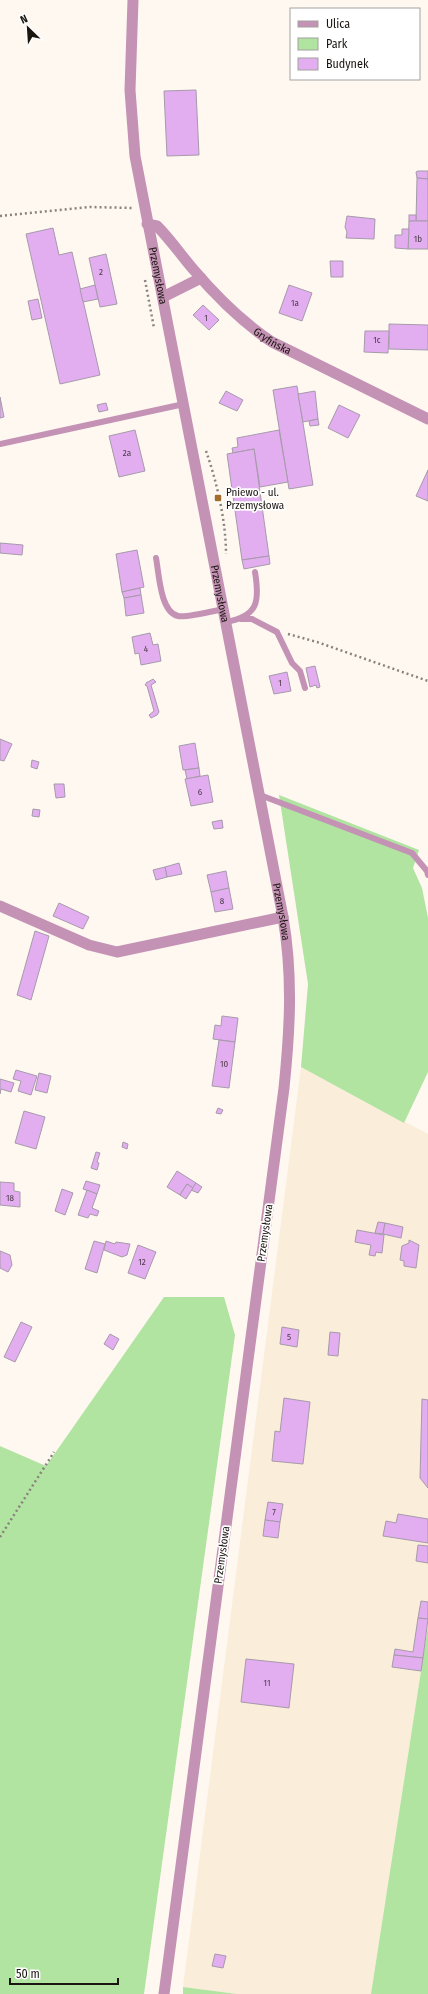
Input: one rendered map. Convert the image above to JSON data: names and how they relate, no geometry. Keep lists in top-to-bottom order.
{
  "streets": {
    "street": ["Przemysłowa", "Gryfińska"]
  },
  "crossings": [
    ["Przemysłowa", "Gryfińska"]
  ],
  "places": {
    "transit": ["Pniewo - ul. Przemysłowa"]
  },
  "house_numbers": [
    "1b",
    "2",
    "1a",
    "1",
    "1c",
    "2a",
    "4",
    "1",
    "6",
    "8",
    "10",
    "18",
    "12",
    "5",
    "7",
    "11"
  ],
  "legend": ["Ulica", "Park", "Budynek"],
  "scale_bar": "50 m",
  "north": "top left"
}
